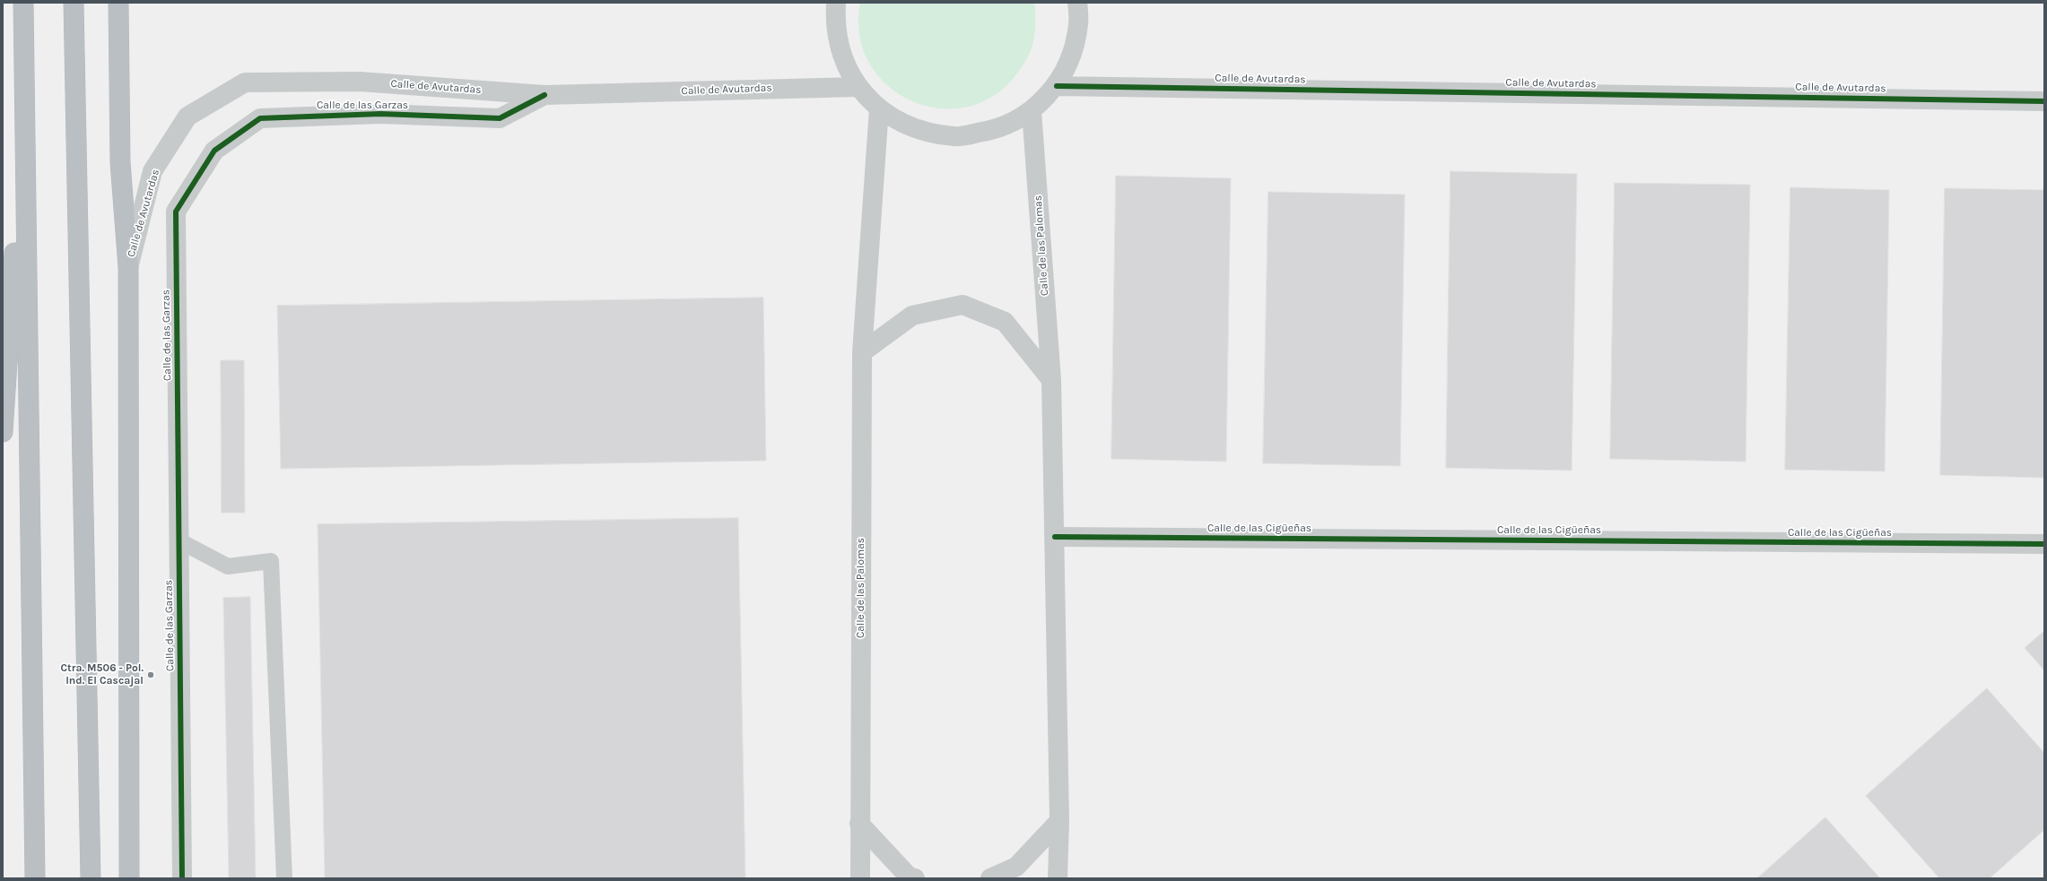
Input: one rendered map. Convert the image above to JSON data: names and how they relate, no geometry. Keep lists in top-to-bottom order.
{
  "streets": {
    "street": [
      "Calle de Avutardas",
      "Calle de las Garzas",
      "Calle de las Palomas",
      "Calle de las Cigüeñas"
    ]
  },
  "crossings": [
    ["Calle de Avutardas", "Calle de las Garzas"],
    ["Calle de las Palomas", "Calle de las Cigüeñas"]
  ],
  "places": ["Ctra. M506 - Pol. Ind. El Cascajal"]
}
